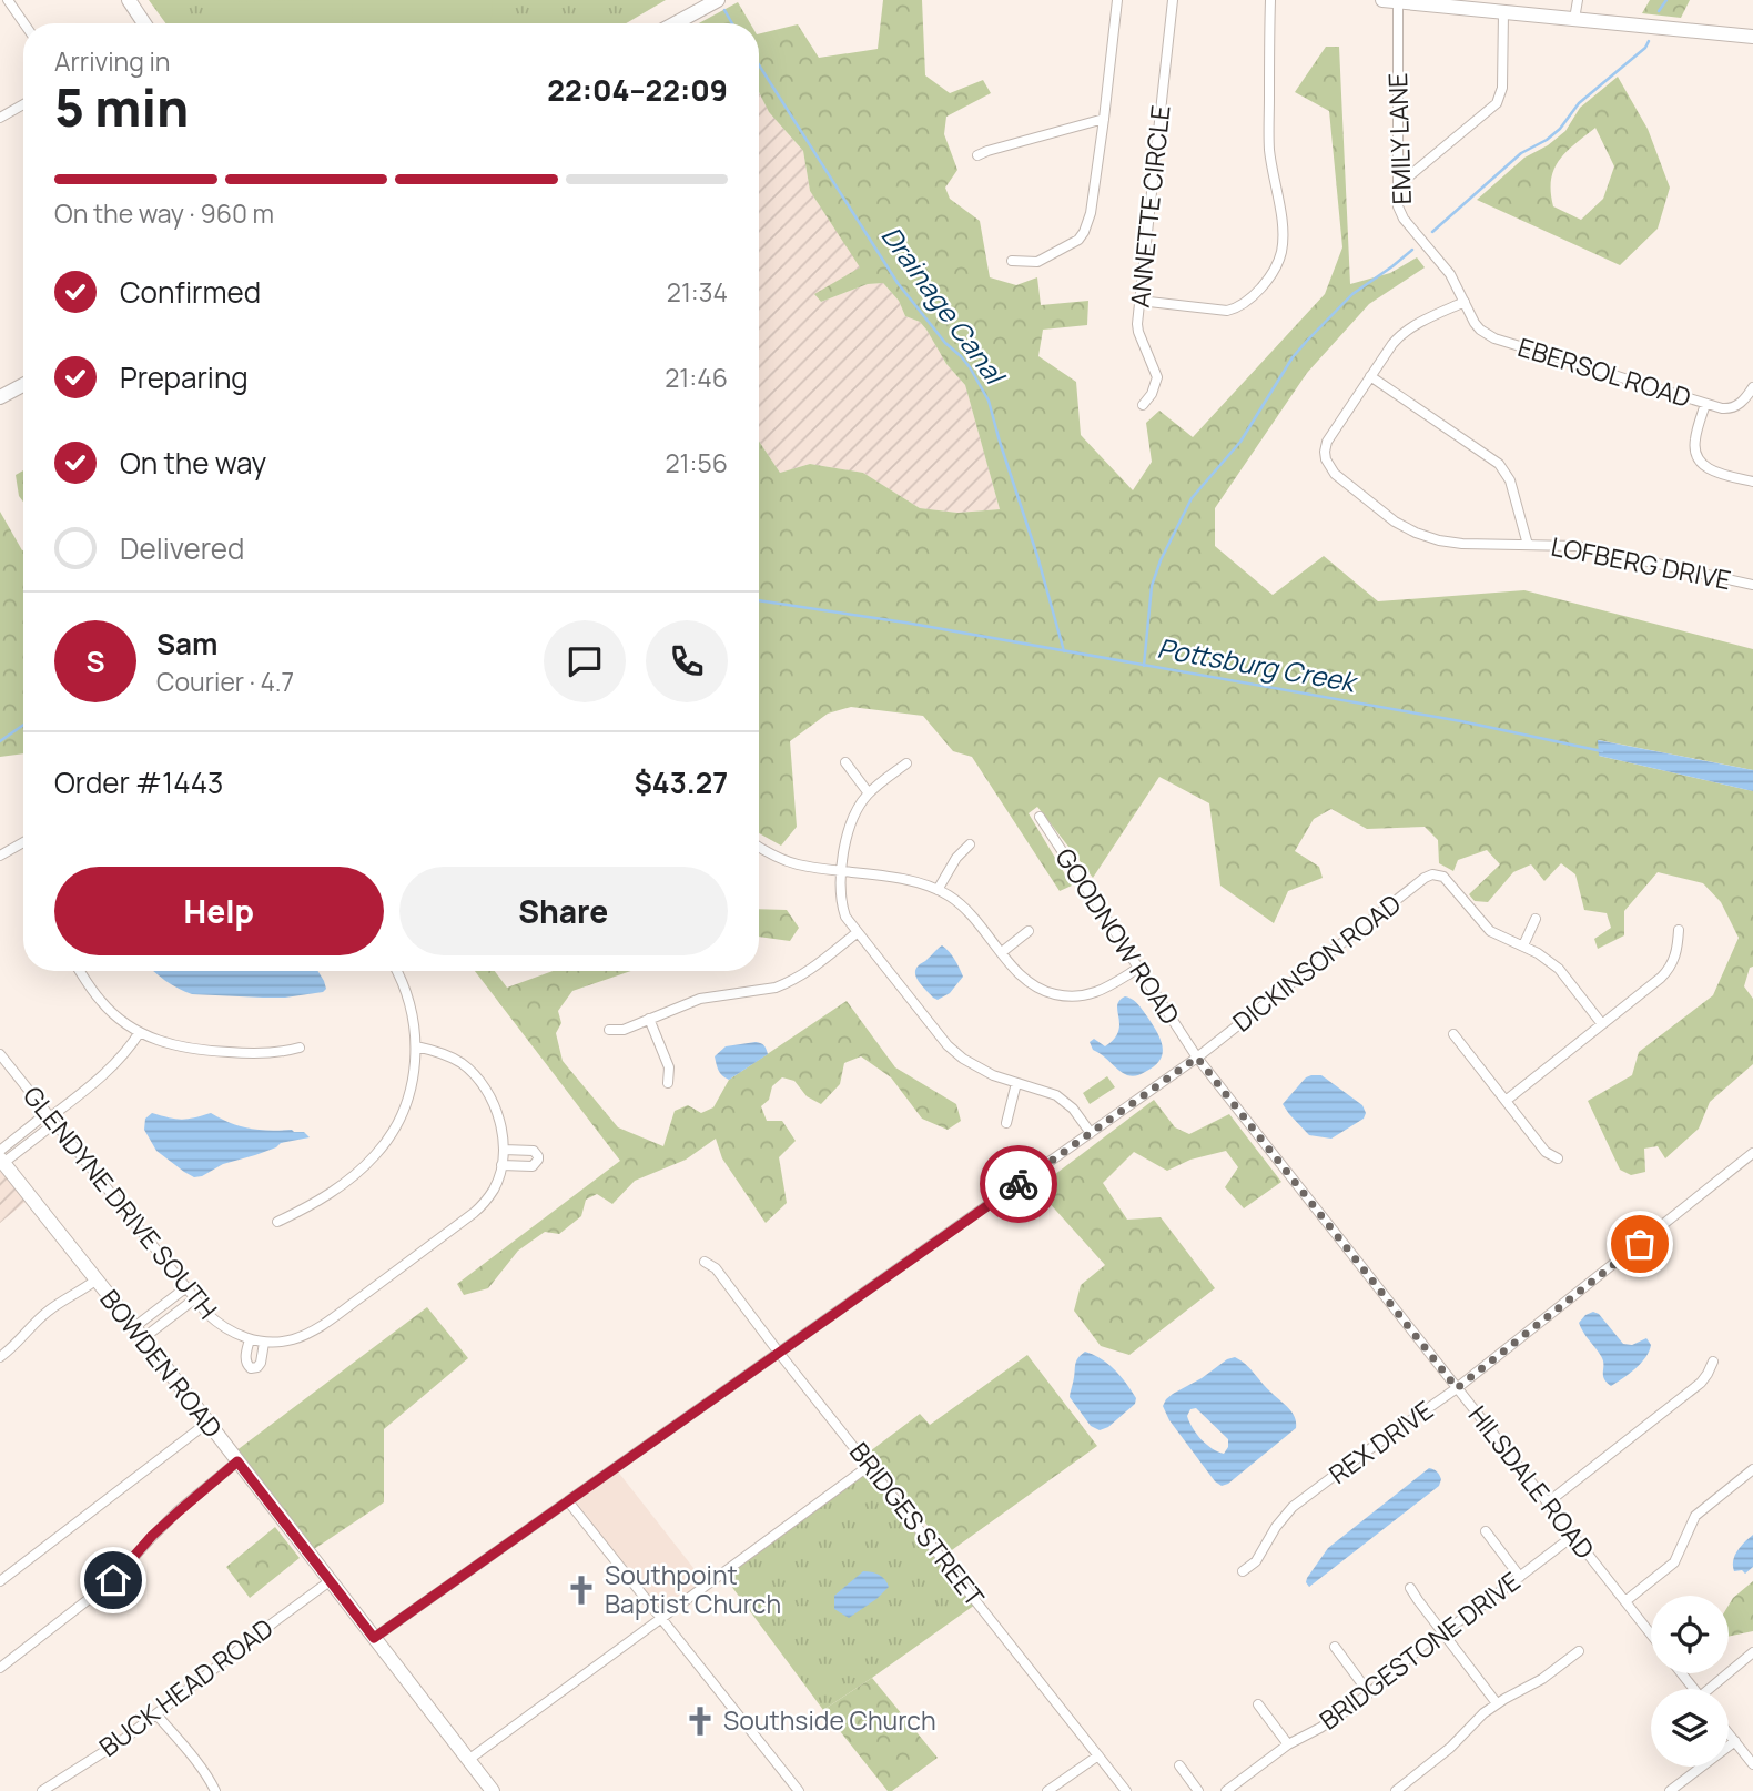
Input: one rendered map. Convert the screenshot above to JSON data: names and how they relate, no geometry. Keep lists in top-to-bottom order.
{
  "streets": {
    "main road": ["BOWDEN ROAD"],
    "street": [
      "EMILY LANE",
      "ANNETTE CIRCLE",
      "EBERSOL ROAD",
      "LOFBERG DRIVE",
      "GOODNOW ROAD",
      "DICKINSON ROAD",
      "GLENDYNE DRIVE SOUTH",
      "REX DRIVE",
      "HILSDALE ROAD",
      "BRIDGES STREET",
      "BRIDGESTONE DRIVE",
      "BUCK HEAD ROAD"
    ]
  },
  "crossings": [
    ["EMILY LANE", "EBERSOL ROAD"],
    ["GOODNOW ROAD", "DICKINSON ROAD"],
    ["GOODNOW ROAD", "HILSDALE ROAD"],
    ["DICKINSON ROAD", "BOWDEN ROAD"],
    ["DICKINSON ROAD", "HILSDALE ROAD"],
    ["DICKINSON ROAD", "BRIDGES STREET"],
    ["BOWDEN ROAD", "BUCK HEAD ROAD"],
    ["REX DRIVE", "HILSDALE ROAD"],
    ["HILSDALE ROAD", "BRIDGESTONE DRIVE"]
  ],
  "water": ["Drainage Canal", "Pottsburg Creek"],
  "places": {
    "church": ["Southpoint Baptist Church", "Southside Church"]
  },
  "page": {
    "heading": ["5 min", "Arriving in", "22:04–22:09"],
    "panel": [
      "Sam",
      "Courier · 4.7",
      "Order #1443",
      "$43.27"
    ],
    "bar": "On the way · 960 m",
    "list": [
      ["Confirmed", "21:34"],
      ["Preparing", "21:46"],
      ["On the way", "21:56"],
      "Delivered"
    ],
    "round": "S",
    "buttons": ["Help", "Share"]
  }
}
